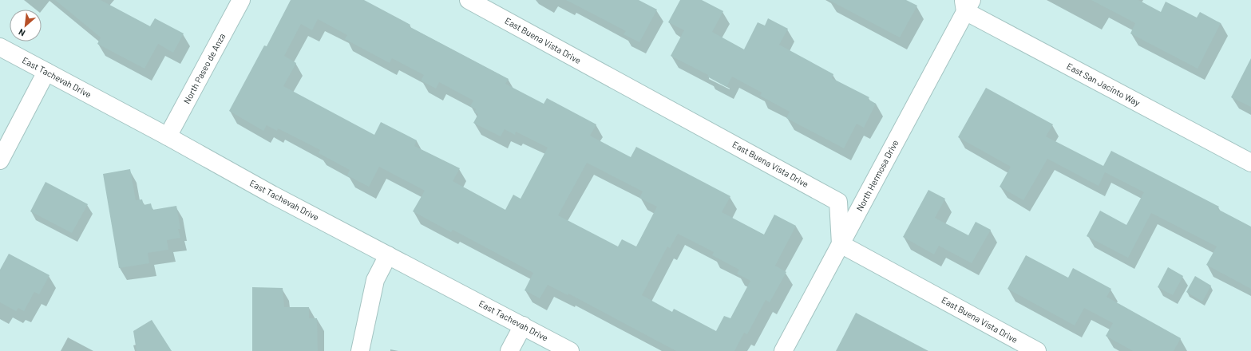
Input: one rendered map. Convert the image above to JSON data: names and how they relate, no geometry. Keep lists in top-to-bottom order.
{
  "streets": {
    "street": [
      "East Buena Vista Drive",
      "North Paseo de Anza",
      "East Tachevah Drive",
      "East San Jacinto Way",
      "North Hermosa Drive"
    ]
  },
  "crossings": [
    ["East Buena Vista Drive", "North Hermosa Drive"],
    ["North Paseo de Anza", "East Tachevah Drive"],
    ["East San Jacinto Way", "North Hermosa Drive"]
  ],
  "north": "bottom left"
}
